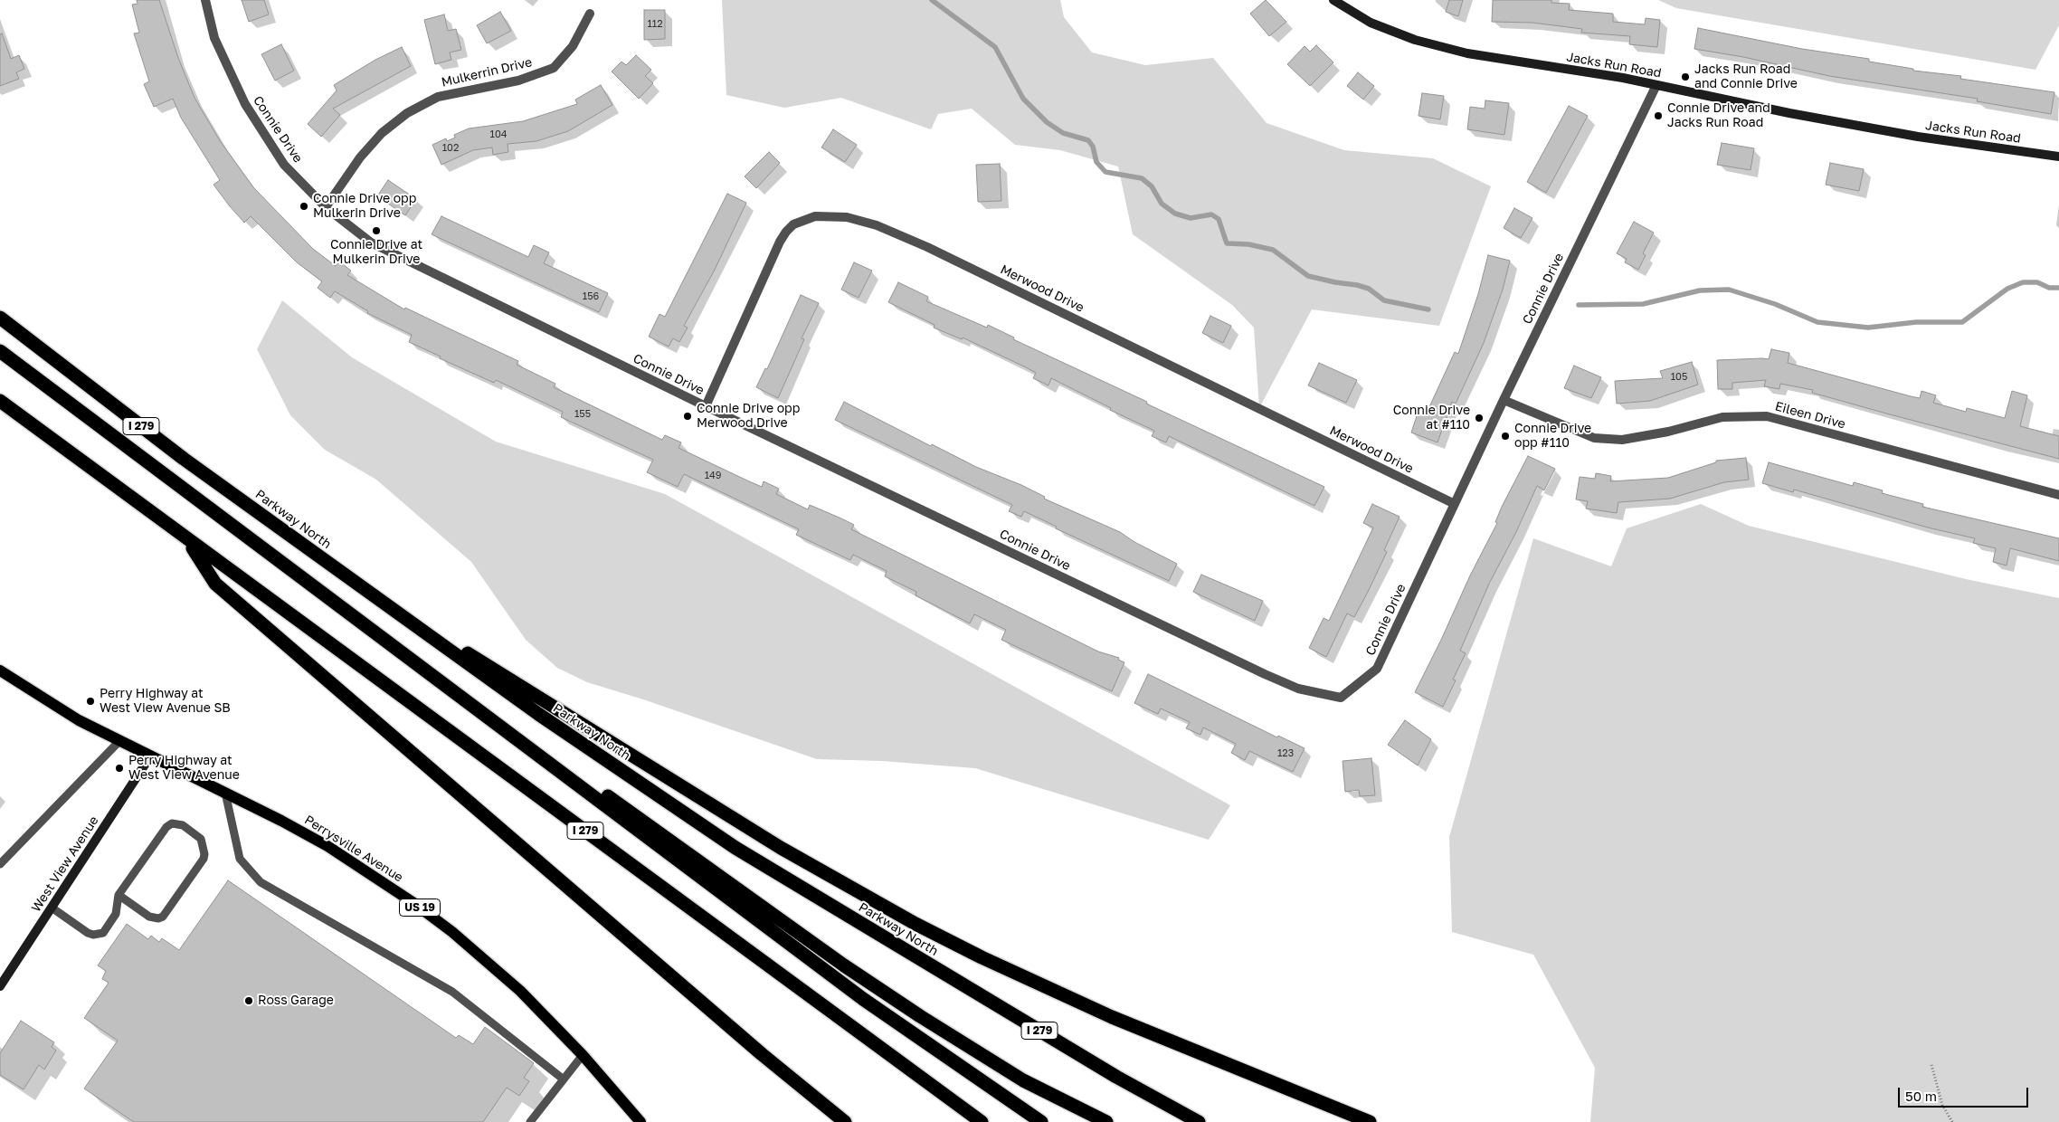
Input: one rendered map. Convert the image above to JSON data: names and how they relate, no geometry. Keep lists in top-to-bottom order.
{
  "streets": {
    "highway": ["I 279", "Parkway North"],
    "main road": ["Perrysville Avenue", "US 19"],
    "street": [
      "Jacks Run Road",
      "Mulkerrin Drive",
      "Connie Drive",
      "Merwood Drive",
      "Eileen Drive",
      "West View Avenue"
    ]
  },
  "crossings": [
    ["Jacks Run Road", "Connie Drive"],
    ["Mulkerrin Drive", "Connie Drive"],
    ["Connie Drive", "Merwood Drive"],
    ["Connie Drive", "Eileen Drive"],
    ["Perrysville Avenue", "West View Avenue"]
  ],
  "places": [
    "Jacks Run Road and Connie Drive",
    "Connie Drive and Jacks Run Road",
    "Connie Drive opp Mulkerin Drive",
    "Connie Drive at Mulkerin Drive",
    "Connie Drive opp Merwood Drive",
    "Connie Drive at #110",
    "Connie Drive opp #110",
    "Perry Highway at West View Avenue SB",
    "Perry Highway at West View Avenue",
    "Ross Garage"
  ],
  "house_numbers": [
    "112",
    "104",
    "102",
    "156",
    "105",
    "155",
    "149",
    "123"
  ],
  "scale_bar": "50 m"
}
